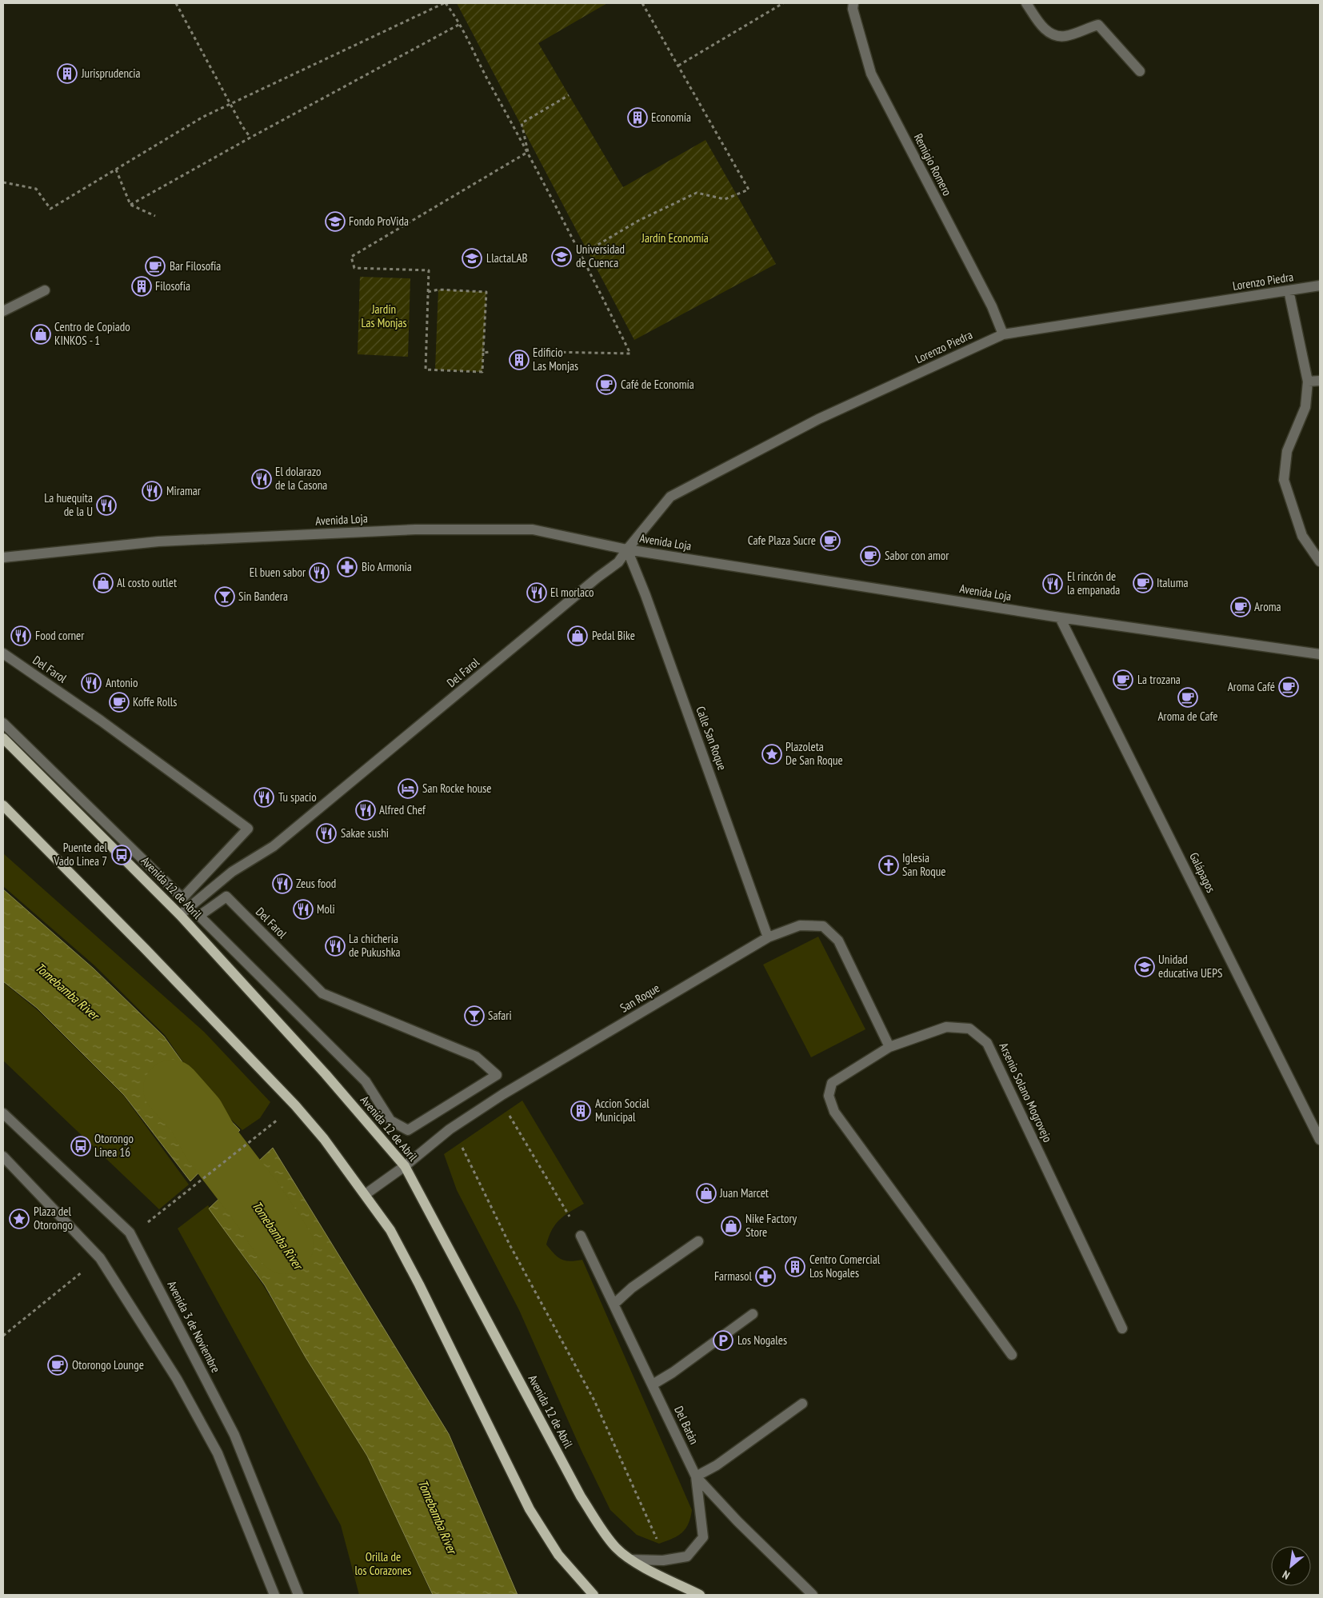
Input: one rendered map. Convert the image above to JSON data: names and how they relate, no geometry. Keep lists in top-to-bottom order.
{
  "streets": {
    "main road": ["Avenida 12 de Abril"],
    "street": [
      "Remigio Romero",
      "Lorenzo Piedra",
      "Avenida Loja",
      "Del Farol",
      "Calle San Roque",
      "Galápagos",
      "San Roque",
      "Arsenio Solano Mogrovejo",
      "Avenida 3 de Noviembre",
      "Del Batán"
    ]
  },
  "crossings": [
    ["Remigio Romero", "Lorenzo Piedra"],
    ["Lorenzo Piedra", "Avenida Loja"],
    ["Lorenzo Piedra", "Del Farol"],
    ["Lorenzo Piedra", "Calle San Roque"],
    ["Avenida Loja", "Del Farol"],
    ["Avenida Loja", "Calle San Roque"],
    ["Avenida Loja", "Galápagos"],
    ["Del Farol", "Calle San Roque"],
    ["Del Farol", "Avenida 12 de Abril"],
    ["Calle San Roque", "San Roque"],
    ["Avenida 12 de Abril", "San Roque"],
    ["San Roque", "Arsenio Solano Mogrovejo"]
  ],
  "water": ["Tomebamba River"],
  "parks": ["Jardín Economía", "Jardín Las Monjas", "Orilla de los Corazones"],
  "places": {
    "building": [
      "Jurisprudencia",
      "Economía",
      "Filosofía",
      "Edificio Las Monjas",
      "Accion Social Municipal",
      "Centro Comercial Los Nogales"
    ],
    "school or university": [
      "Fondo ProVida",
      "Universidad de Cuenca",
      "LlactaLAB",
      "Unidad educativa UEPS"
    ],
    "cafe": [
      "Bar Filosofía",
      "Café de Economía",
      "Cafe Plaza Sucre",
      "Sabor con amor",
      "Italuma",
      "Aroma",
      "La trozana",
      "Aroma Café",
      "Aroma de Cafe",
      "Koffe Rolls",
      "Otorongo Lounge"
    ],
    "shop": [
      "Centro de Copiado KINKOS - 1",
      "Al costo outlet",
      "Pedal Bike",
      "Juan Marcet",
      "Nike Factory Store"
    ],
    "restaurant": [
      "El dolarazo de la Casona",
      "Miramar",
      "La huequita de la U",
      "El buen sabor",
      "El rincón de la empanada",
      "El morlaco",
      "Food corner",
      "Antonio",
      "Tu spacio",
      "Alfred Chef",
      "Sakae sushi",
      "Zeus food",
      "Moli",
      "La chicheria de Pukushka"
    ],
    "pharmacy": ["Bio Armonia", "Farmasol"],
    "bar": ["Sin Bandera", "Safari"],
    "place": ["Plazoleta De San Roque", "Plaza del Otorongo"],
    "hotel": ["San Rocke house"],
    "bus stop": ["Puente del Vado Linea 7", "Otorongo Linea 16"],
    "church": ["Iglesia San Roque"],
    "parking": ["Los Nogales"]
  },
  "north": "bottom left"
}
